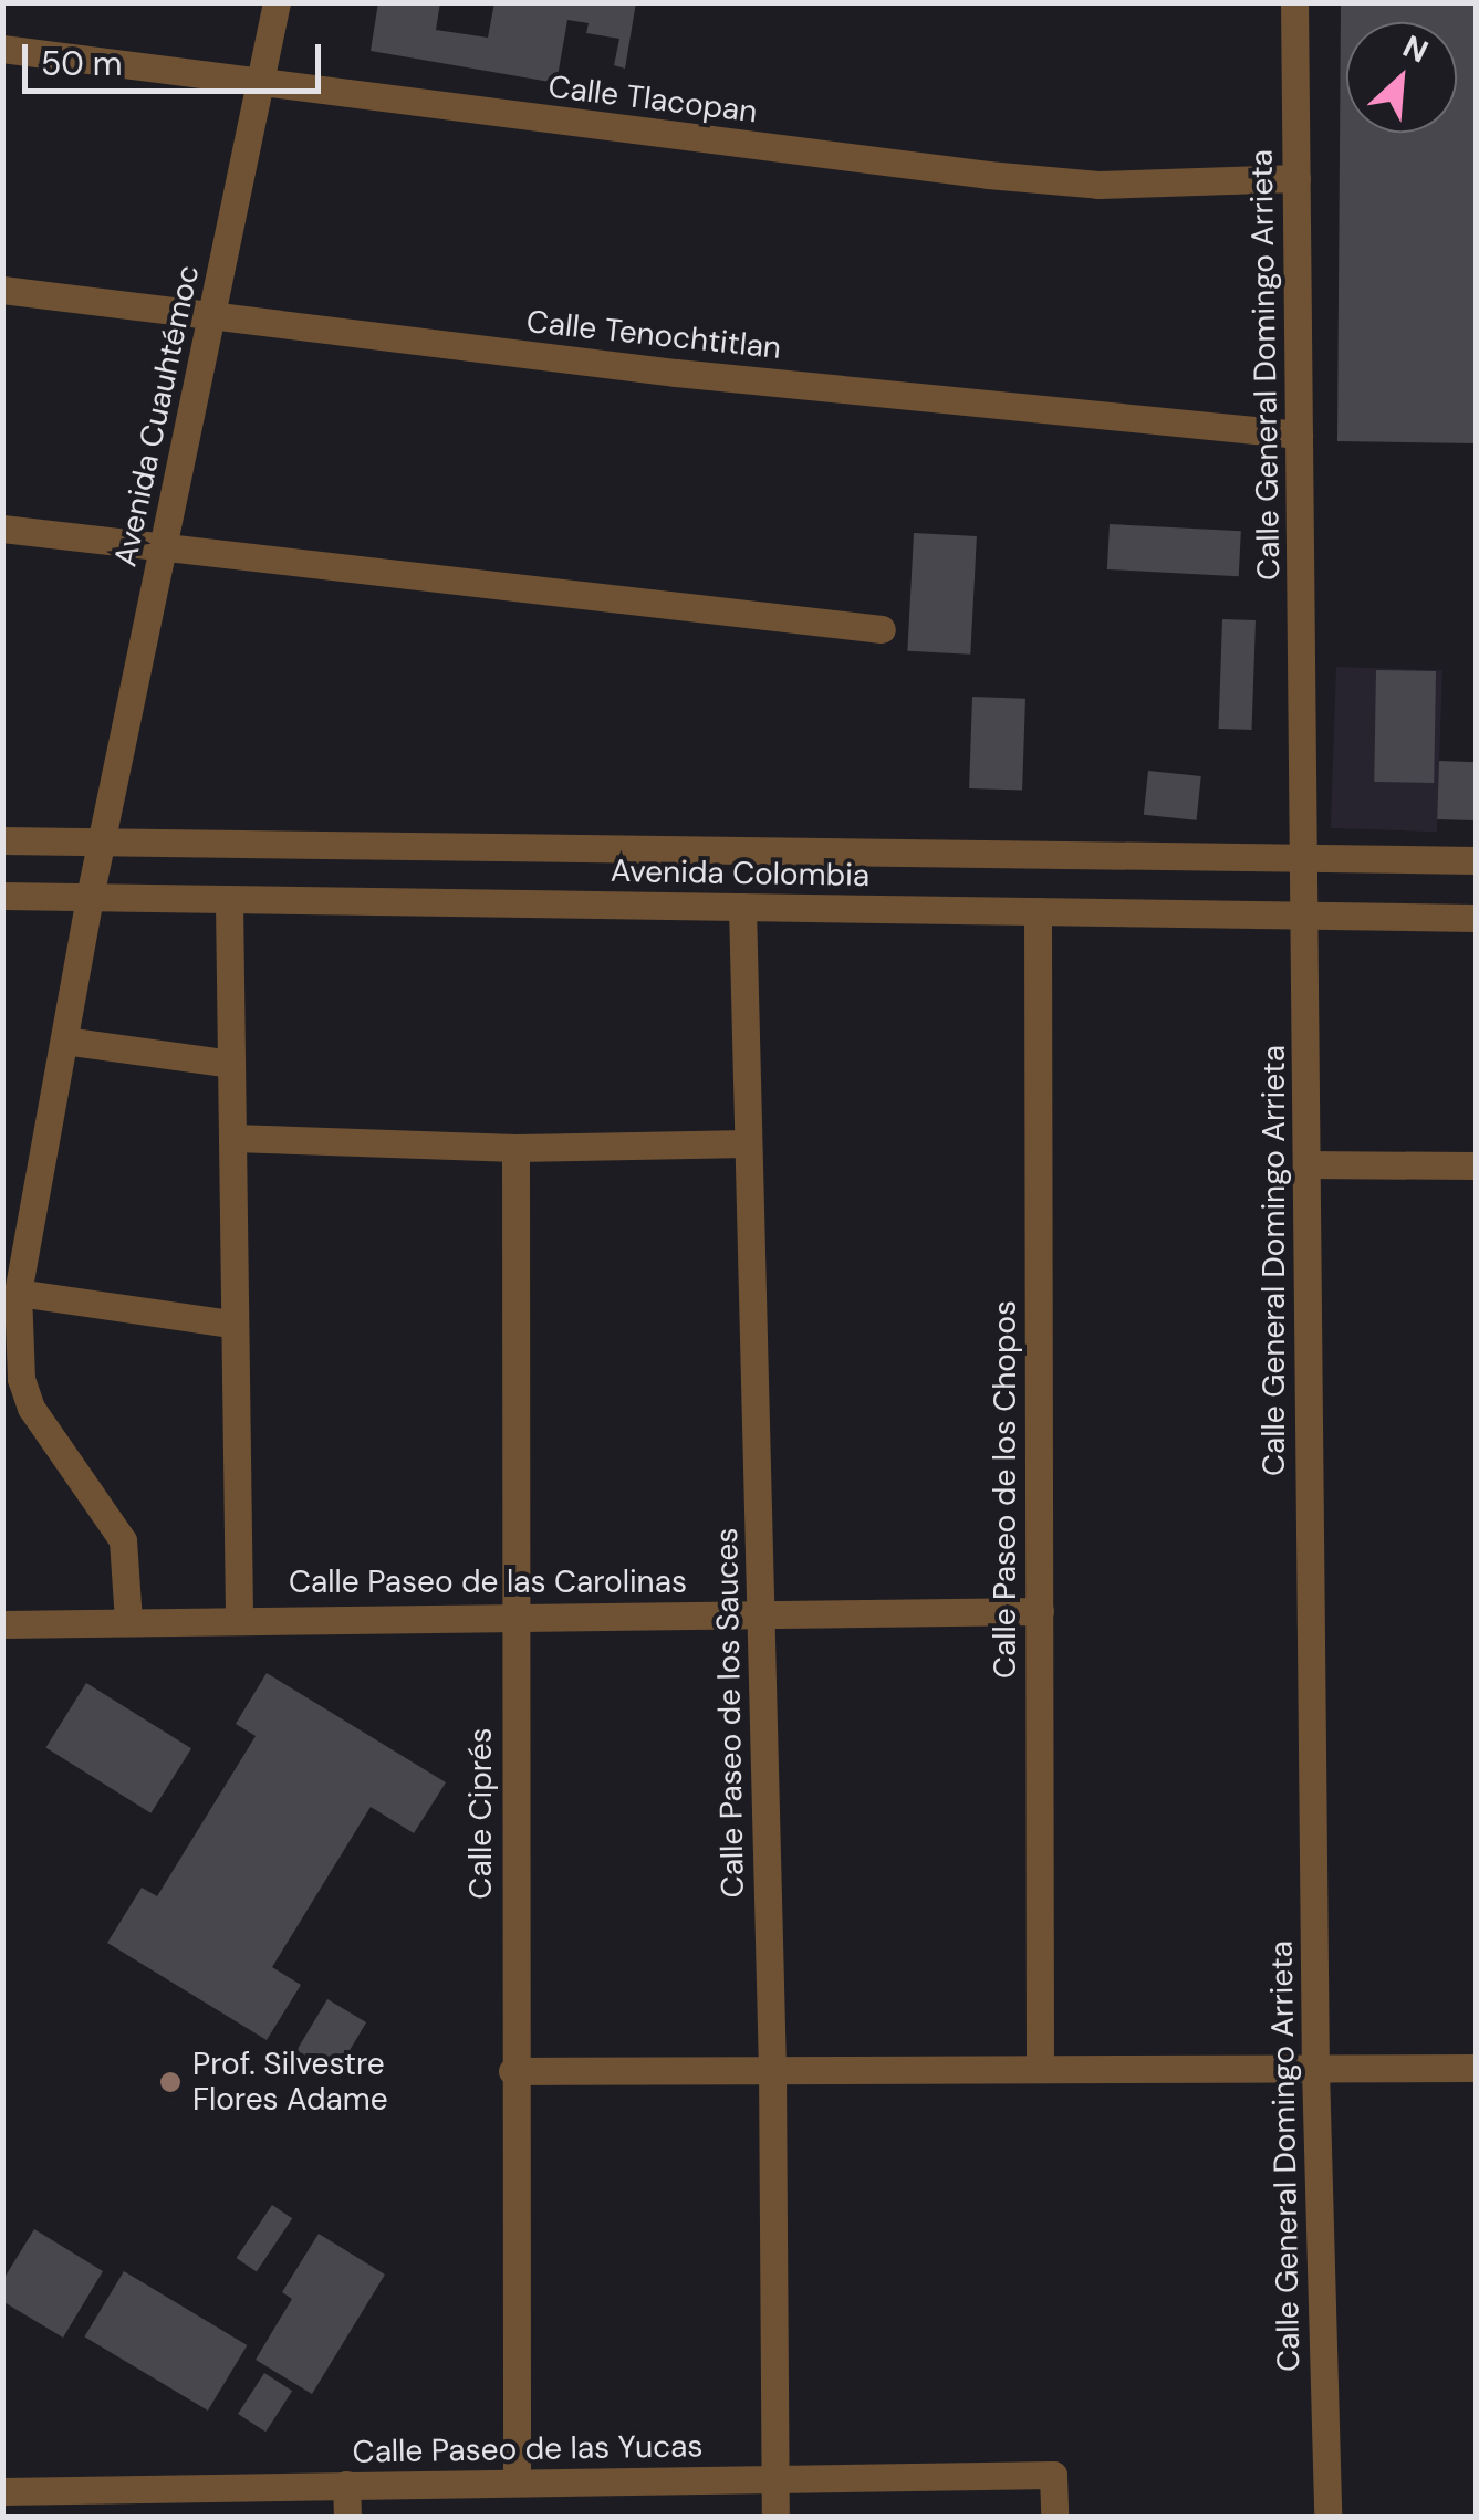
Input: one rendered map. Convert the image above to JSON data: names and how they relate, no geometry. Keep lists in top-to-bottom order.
{
  "streets": {
    "street": [
      "Calle Tlacopan",
      "Calle Tenochtitlan",
      "Calle General Domingo Arrieta",
      "Avenida Cuauhtémoc",
      "Avenida Colombia",
      "Calle Paseo de los Chopos",
      "Calle Paseo de las Carolinas",
      "Calle Paseo de los Sauces",
      "Calle Ciprés",
      "Calle Paseo de las Yucas"
    ]
  },
  "crossings": [
    ["Calle Tlacopan", "Calle General Domingo Arrieta"],
    ["Calle Tlacopan", "Avenida Cuauhtémoc"],
    ["Calle Tenochtitlan", "Calle General Domingo Arrieta"],
    ["Calle Tenochtitlan", "Avenida Cuauhtémoc"],
    ["Calle General Domingo Arrieta", "Avenida Colombia"],
    ["Avenida Cuauhtémoc", "Avenida Colombia"],
    ["Avenida Colombia", "Calle Paseo de los Chopos"],
    ["Avenida Colombia", "Calle Paseo de los Sauces"],
    ["Calle Paseo de los Chopos", "Calle Paseo de las Carolinas"],
    ["Calle Paseo de las Carolinas", "Calle Paseo de los Sauces"],
    ["Calle Paseo de las Carolinas", "Calle Ciprés"],
    ["Calle Paseo de los Sauces", "Calle Paseo de las Yucas"],
    ["Calle Ciprés", "Calle Paseo de las Yucas"]
  ],
  "places": ["Prof. Silvestre Flores Adame"],
  "scale_bar": "50 m",
  "north": "top right"
}
